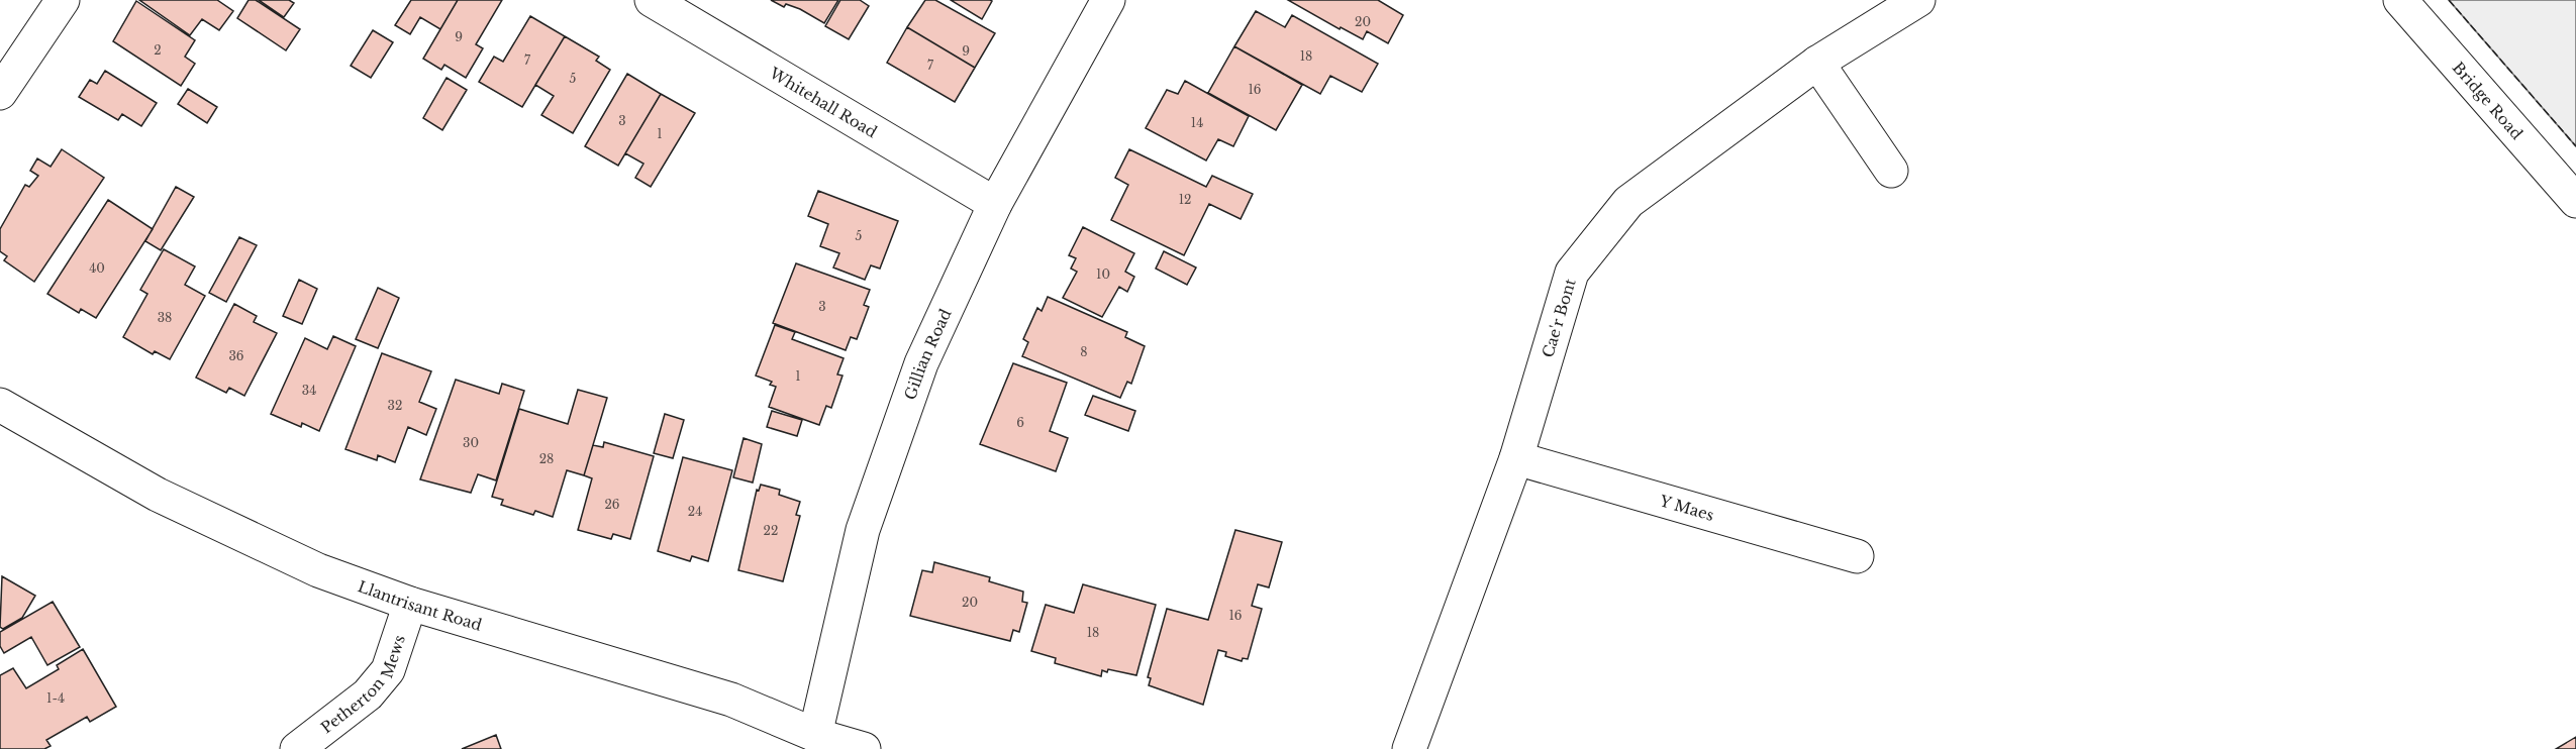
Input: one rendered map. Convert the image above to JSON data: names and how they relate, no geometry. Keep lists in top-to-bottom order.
{
  "streets": {
    "street": [
      "Bridge Road",
      "Whitehall Road",
      "Cae'r Bont",
      "Gillian Road",
      "Y Maes",
      "Llantrisant Road",
      "Petherton Mews"
    ]
  },
  "crossings": [
    ["Whitehall Road", "Gillian Road"],
    ["Cae'r Bont", "Y Maes"],
    ["Gillian Road", "Llantrisant Road"],
    ["Llantrisant Road", "Petherton Mews"]
  ],
  "house_numbers": [
    "20",
    "9",
    "2",
    "9",
    "18",
    "7",
    "7",
    "5",
    "16",
    "3",
    "14",
    "1",
    "12",
    "5",
    "40",
    "10",
    "3",
    "38",
    "8",
    "36",
    "1",
    "34",
    "32",
    "6",
    "30",
    "28",
    "26",
    "24",
    "22",
    "20",
    "16",
    "18",
    "1-4"
  ]
}
